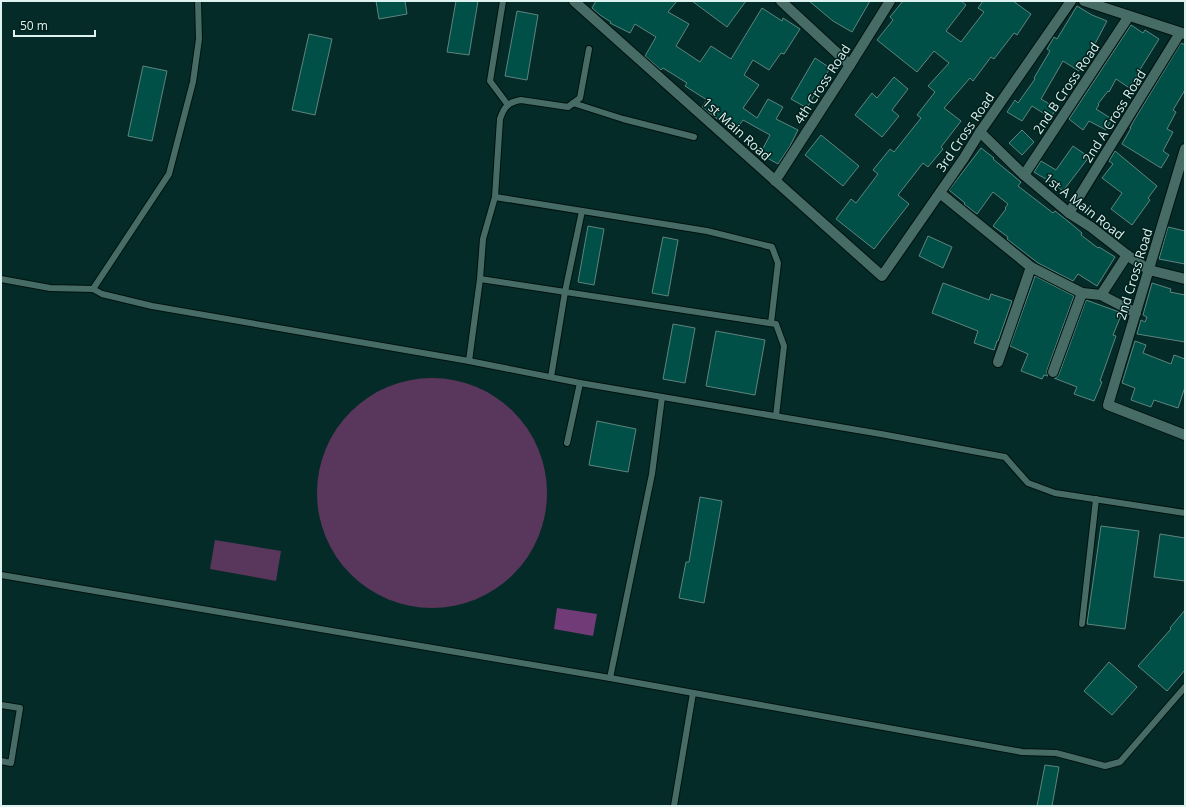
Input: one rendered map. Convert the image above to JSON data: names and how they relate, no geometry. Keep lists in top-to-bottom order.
{
  "streets": {
    "street": [
      "4th Cross Road",
      "2nd B Cross Road",
      "2nd A Cross Road",
      "1st Main Road",
      "3rd Cross Road",
      "1st A Main Road",
      "2nd Cross Road"
    ]
  },
  "crossings": [
    ["4th Cross Road", "1st Main Road"],
    ["2nd B Cross Road", "1st A Main Road"],
    ["2nd A Cross Road", "1st A Main Road"],
    ["1st Main Road", "3rd Cross Road"],
    ["3rd Cross Road", "1st A Main Road"],
    ["1st A Main Road", "2nd Cross Road"]
  ],
  "scale_bar": "50 m"
}
